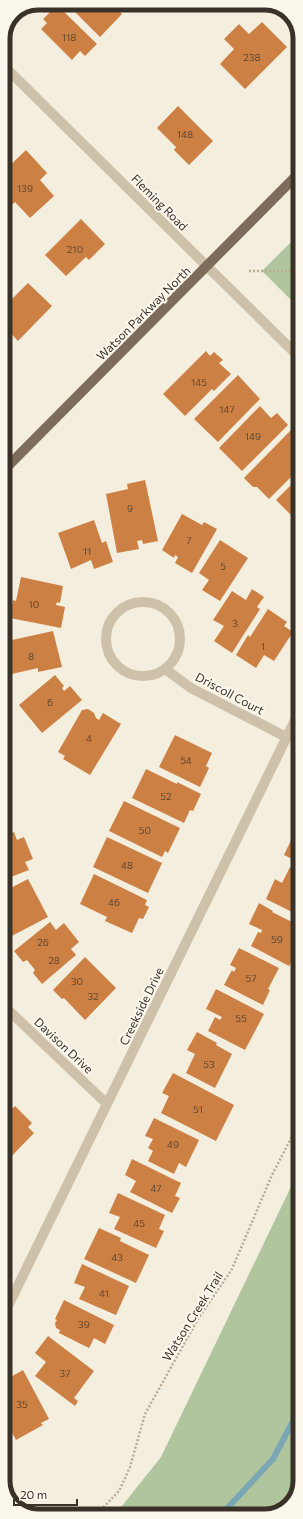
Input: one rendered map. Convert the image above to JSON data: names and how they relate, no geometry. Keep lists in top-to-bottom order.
{
  "streets": {
    "main road": ["Watson Parkway North"],
    "street": [
      "Fleming Road",
      "Driscoll Court",
      "Creekside Drive",
      "Davison Drive"
    ],
    "path": ["Watson Creek Trail"]
  },
  "crossings": [
    ["Fleming Road", "Watson Parkway North"],
    ["Driscoll Court", "Creekside Drive"],
    ["Creekside Drive", "Davison Drive"]
  ],
  "house_numbers": [
    "118",
    "238",
    "148",
    "139",
    "210",
    "145",
    "147",
    "149",
    "9",
    "7",
    "11",
    "5",
    "10",
    "3",
    "1",
    "8",
    "6",
    "4",
    "54",
    "52",
    "50",
    "48",
    "46",
    "59",
    "26",
    "28",
    "57",
    "30",
    "32",
    "55",
    "53",
    "51",
    "49",
    "47",
    "45",
    "43",
    "41",
    "39",
    "37",
    "35"
  ],
  "scale_bar": "20 m"
}
